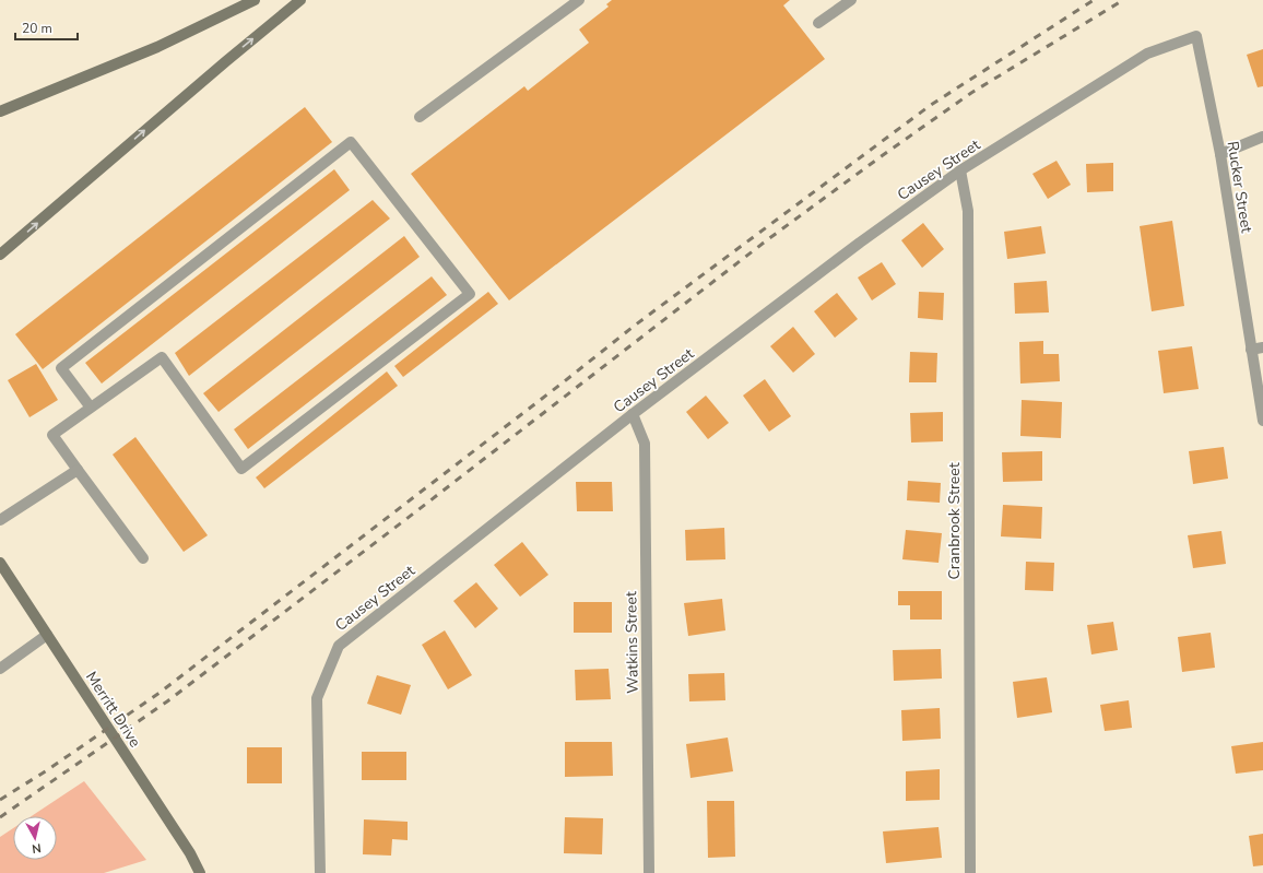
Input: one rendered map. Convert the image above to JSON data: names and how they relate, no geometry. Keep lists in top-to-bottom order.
{
  "streets": {
    "main road": ["Merritt Drive"],
    "street": [
      "Causey Street",
      "Rucker Street",
      "Cranbrook Street",
      "Watkins Street"
    ]
  },
  "crossings": [
    ["Causey Street", "Rucker Street"],
    ["Causey Street", "Cranbrook Street"],
    ["Causey Street", "Watkins Street"]
  ],
  "scale_bar": "20 m",
  "north": "bottom"
}
